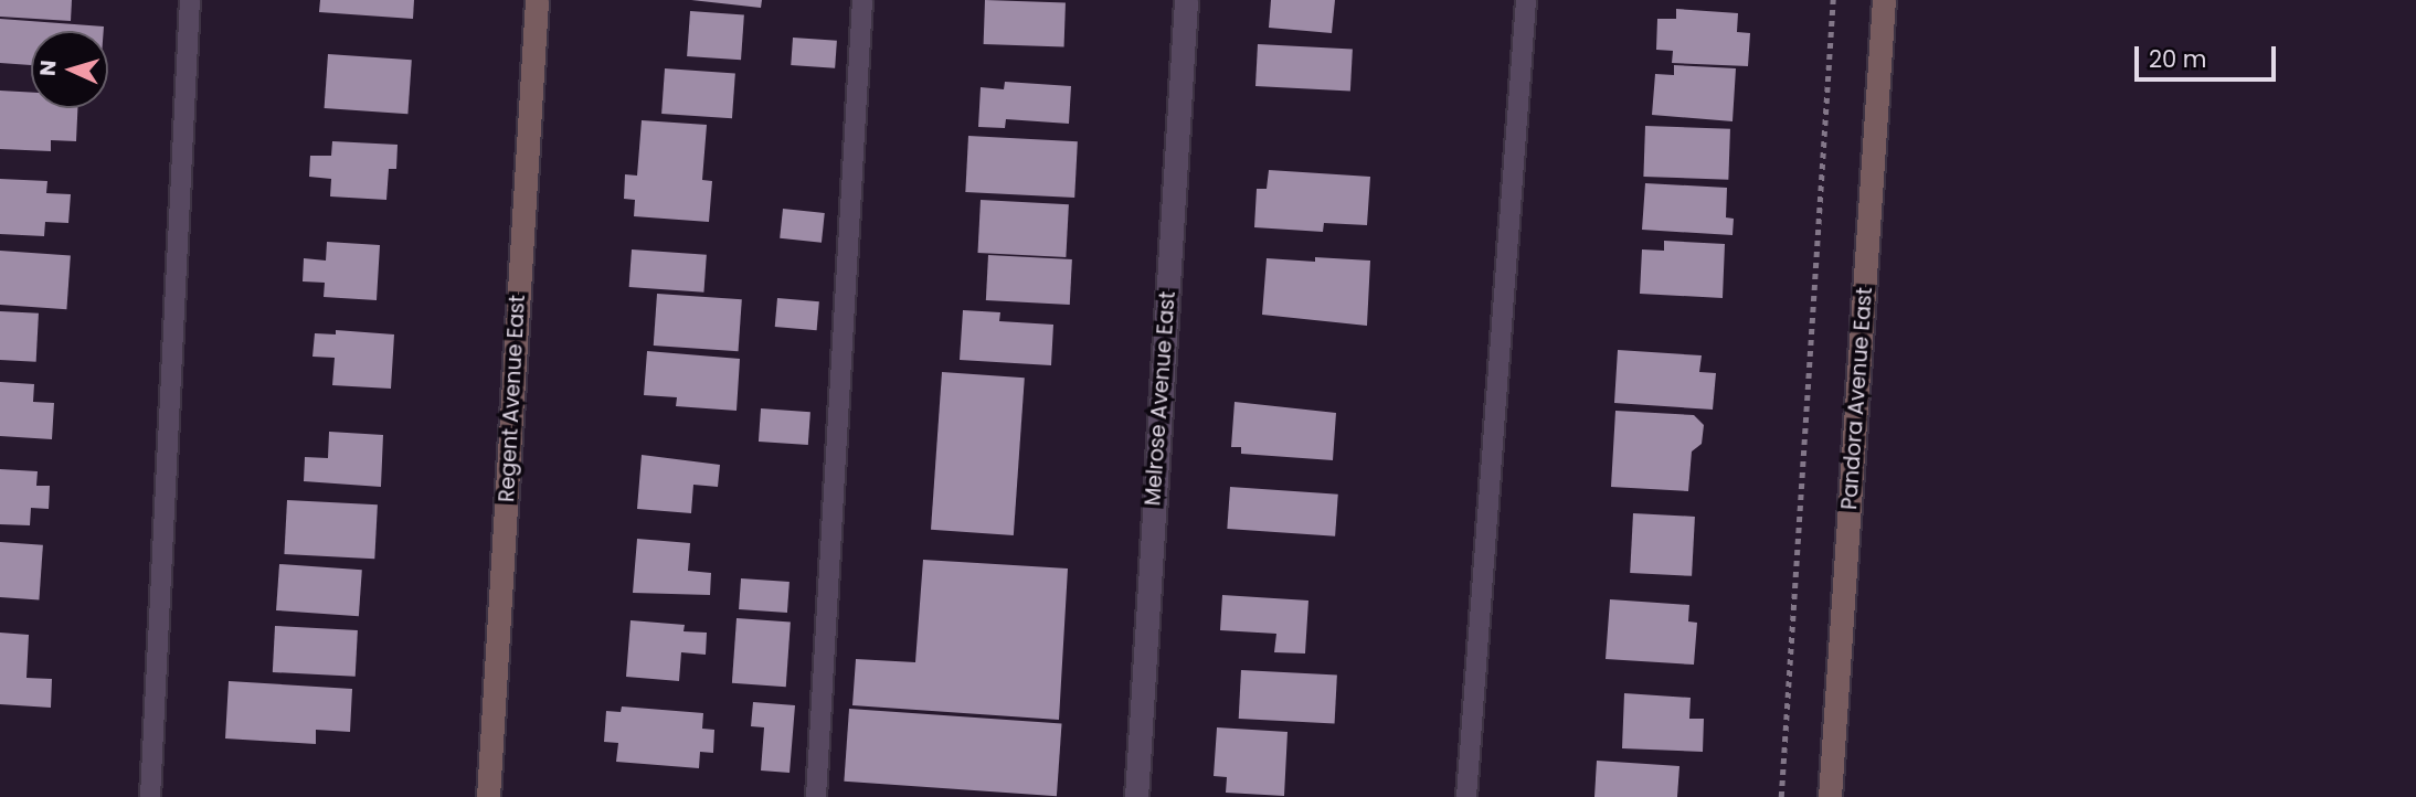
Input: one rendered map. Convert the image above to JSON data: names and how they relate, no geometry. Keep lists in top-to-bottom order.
{
  "streets": {
    "street": ["Regent Avenue East", "Melrose Avenue East", "Pandora Avenue East"]
  },
  "scale_bar": "20 m",
  "north": "left"
}
